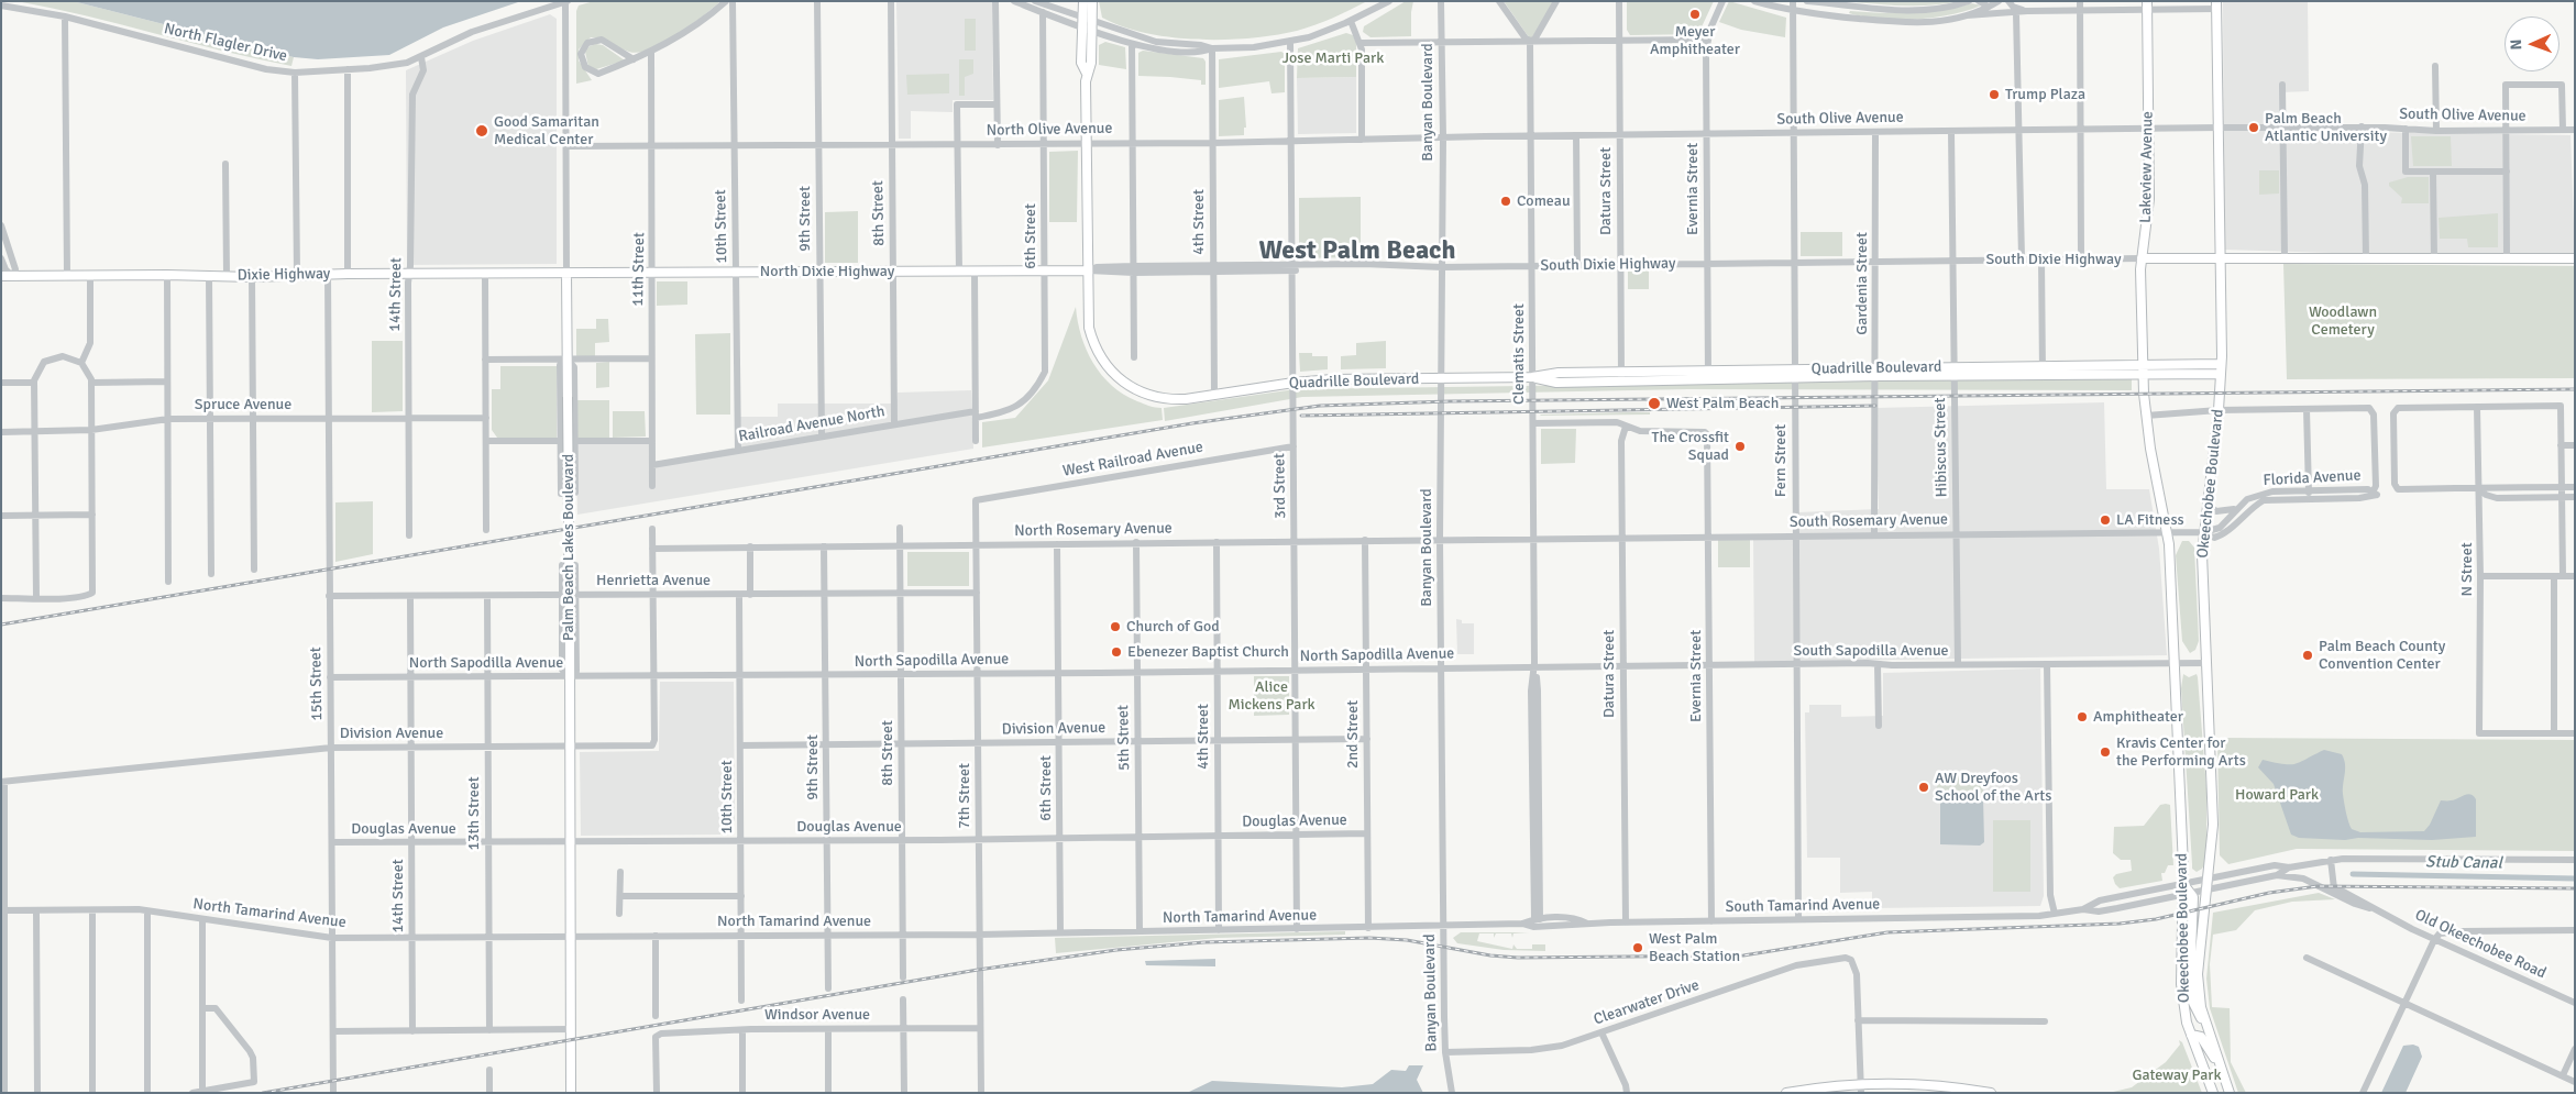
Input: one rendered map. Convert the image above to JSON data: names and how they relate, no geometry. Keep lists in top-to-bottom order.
{
  "streets": {
    "main road": [
      "Lakeview Avenue",
      "South Dixie Highway",
      "North Dixie Highway",
      "Dixie Highway",
      "Quadrille Boulevard",
      "Okeechobee Boulevard",
      "Palm Beach Lakes Boulevard"
    ],
    "street": [
      "North Flagler Drive",
      "Banyan Boulevard",
      "South Olive Avenue",
      "North Olive Avenue",
      "Evernia Street",
      "Datura Street",
      "8th Street",
      "9th Street",
      "4th Street",
      "10th Street",
      "6th Street",
      "11th Street",
      "Gardenia Street",
      "14th Street",
      "Clematis Street",
      "Spruce Avenue",
      "Railroad Avenue North",
      "Hibiscus Street",
      "West Railroad Avenue",
      "Fern Street",
      "Florida Avenue",
      "3rd Street",
      "South Rosemary Avenue",
      "North Rosemary Avenue",
      "N Street",
      "Henrietta Avenue",
      "South Sapodilla Avenue",
      "North Sapodilla Avenue",
      "15th Street",
      "Division Avenue",
      "2nd Street",
      "5th Street",
      "7th Street",
      "13th Street",
      "Douglas Avenue",
      "South Tamarind Avenue",
      "North Tamarind Avenue",
      "Old Okeechobee Road",
      "Clearwater Drive",
      "Windsor Avenue"
    ]
  },
  "crossings": [
    ["North Flagler Drive", "14th Street"],
    ["North Flagler Drive", "Palm Beach Lakes Boulevard"],
    ["Banyan Boulevard", "North Olive Avenue"],
    ["Banyan Boulevard", "North Dixie Highway"],
    ["Banyan Boulevard", "Quadrille Boulevard"],
    ["Banyan Boulevard", "North Rosemary Avenue"],
    ["Banyan Boulevard", "North Sapodilla Avenue"],
    ["Banyan Boulevard", "North Tamarind Avenue"],
    ["Banyan Boulevard", "Clearwater Drive"],
    ["South Olive Avenue", "North Olive Avenue"],
    ["South Olive Avenue", "Lakeview Avenue"],
    ["South Olive Avenue", "Evernia Street"],
    ["South Olive Avenue", "Datura Street"],
    ["South Olive Avenue", "Gardenia Street"],
    ["South Olive Avenue", "Clematis Street"],
    ["South Olive Avenue", "Hibiscus Street"],
    ["South Olive Avenue", "Fern Street"],
    ["South Olive Avenue", "Okeechobee Boulevard"],
    ["North Olive Avenue", "8th Street"],
    ["North Olive Avenue", "9th Street"],
    ["North Olive Avenue", "4th Street"],
    ["North Olive Avenue", "10th Street"],
    ["North Olive Avenue", "6th Street"],
    ["North Olive Avenue", "11th Street"],
    ["North Olive Avenue", "Clematis Street"],
    ["North Olive Avenue", "3rd Street"],
    ["North Olive Avenue", "Palm Beach Lakes Boulevard"],
    ["Lakeview Avenue", "South Dixie Highway"],
    ["Lakeview Avenue", "Quadrille Boulevard"],
    ["Lakeview Avenue", "Okeechobee Boulevard"],
    ["Evernia Street", "Datura Street"],
    ["Evernia Street", "South Dixie Highway"],
    ["Evernia Street", "Quadrille Boulevard"],
    ["Evernia Street", "South Rosemary Avenue"],
    ["Evernia Street", "South Sapodilla Avenue"],
    ["Evernia Street", "South Tamarind Avenue"],
    ["Datura Street", "South Dixie Highway"],
    ["Datura Street", "Quadrille Boulevard"],
    ["Datura Street", "South Rosemary Avenue"],
    ["Datura Street", "South Sapodilla Avenue"],
    ["Datura Street", "South Tamarind Avenue"],
    ["8th Street", "North Dixie Highway"],
    ["8th Street", "Railroad Avenue North"],
    ["8th Street", "North Rosemary Avenue"],
    ["8th Street", "Henrietta Avenue"],
    ["8th Street", "North Sapodilla Avenue"],
    ["8th Street", "Division Avenue"],
    ["8th Street", "Douglas Avenue"],
    ["8th Street", "North Tamarind Avenue"],
    ["9th Street", "North Dixie Highway"],
    ["9th Street", "Railroad Avenue North"],
    ["9th Street", "North Rosemary Avenue"],
    ["9th Street", "Henrietta Avenue"],
    ["9th Street", "North Sapodilla Avenue"],
    ["9th Street", "Division Avenue"],
    ["9th Street", "Douglas Avenue"],
    ["9th Street", "North Tamarind Avenue"],
    ["4th Street", "North Dixie Highway"],
    ["4th Street", "Quadrille Boulevard"],
    ["4th Street", "North Rosemary Avenue"],
    ["4th Street", "North Sapodilla Avenue"],
    ["4th Street", "Division Avenue"],
    ["4th Street", "Douglas Avenue"],
    ["4th Street", "North Tamarind Avenue"],
    ["10th Street", "North Dixie Highway"],
    ["10th Street", "Railroad Avenue North"],
    ["10th Street", "Henrietta Avenue"],
    ["10th Street", "North Sapodilla Avenue"],
    ["10th Street", "Division Avenue"],
    ["10th Street", "Douglas Avenue"],
    ["10th Street", "North Tamarind Avenue"],
    ["6th Street", "North Dixie Highway"],
    ["6th Street", "Railroad Avenue North"],
    ["6th Street", "North Rosemary Avenue"],
    ["6th Street", "North Sapodilla Avenue"],
    ["6th Street", "Division Avenue"],
    ["6th Street", "Douglas Avenue"],
    ["6th Street", "North Tamarind Avenue"],
    ["South Dixie Highway", "North Dixie Highway"],
    ["South Dixie Highway", "Gardenia Street"],
    ["South Dixie Highway", "Clematis Street"],
    ["South Dixie Highway", "Hibiscus Street"],
    ["South Dixie Highway", "Fern Street"],
    ["South Dixie Highway", "Okeechobee Boulevard"],
    ["11th Street", "North Dixie Highway"],
    ["11th Street", "Railroad Avenue North"],
    ["North Dixie Highway", "Dixie Highway"],
    ["North Dixie Highway", "Clematis Street"],
    ["North Dixie Highway", "Quadrille Boulevard"],
    ["North Dixie Highway", "3rd Street"],
    ["North Dixie Highway", "Palm Beach Lakes Boulevard"],
    ["Dixie Highway", "14th Street"],
    ["Dixie Highway", "Palm Beach Lakes Boulevard"],
    ["Dixie Highway", "15th Street"],
    ["Gardenia Street", "Quadrille Boulevard"],
    ["Gardenia Street", "South Rosemary Avenue"],
    ["14th Street", "Spruce Avenue"],
    ["14th Street", "Henrietta Avenue"],
    ["14th Street", "North Sapodilla Avenue"],
    ["14th Street", "Division Avenue"],
    ["14th Street", "Douglas Avenue"],
    ["14th Street", "North Tamarind Avenue"],
    ["Clematis Street", "Quadrille Boulevard"],
    ["Clematis Street", "South Rosemary Avenue"],
    ["Clematis Street", "North Rosemary Avenue"],
    ["Clematis Street", "South Sapodilla Avenue"],
    ["Clematis Street", "North Sapodilla Avenue"],
    ["Clematis Street", "North Tamarind Avenue"],
    ["Quadrille Boulevard", "Hibiscus Street"],
    ["Quadrille Boulevard", "Fern Street"],
    ["Quadrille Boulevard", "Okeechobee Boulevard"],
    ["Quadrille Boulevard", "3rd Street"],
    ["Spruce Avenue", "15th Street"],
    ["Hibiscus Street", "South Rosemary Avenue"],
    ["Hibiscus Street", "South Sapodilla Avenue"],
    ["West Railroad Avenue", "3rd Street"],
    ["West Railroad Avenue", "7th Street"],
    ["Fern Street", "South Rosemary Avenue"],
    ["Fern Street", "South Sapodilla Avenue"],
    ["Fern Street", "South Tamarind Avenue"],
    ["Florida Avenue", "Okeechobee Boulevard"],
    ["Florida Avenue", "South Rosemary Avenue"],
    ["Okeechobee Boulevard", "South Rosemary Avenue"],
    ["Okeechobee Boulevard", "South Sapodilla Avenue"],
    ["Okeechobee Boulevard", "South Tamarind Avenue"],
    ["3rd Street", "North Rosemary Avenue"],
    ["3rd Street", "North Sapodilla Avenue"],
    ["3rd Street", "Division Avenue"],
    ["3rd Street", "Douglas Avenue"],
    ["3rd Street", "North Tamarind Avenue"],
    ["South Rosemary Avenue", "North Rosemary Avenue"],
    ["North Rosemary Avenue", "2nd Street"],
    ["North Rosemary Avenue", "5th Street"],
    ["North Rosemary Avenue", "7th Street"],
    ["Palm Beach Lakes Boulevard", "North Sapodilla Avenue"],
    ["Palm Beach Lakes Boulevard", "Division Avenue"],
    ["Palm Beach Lakes Boulevard", "Douglas Avenue"],
    ["Palm Beach Lakes Boulevard", "North Tamarind Avenue"],
    ["Henrietta Avenue", "15th Street"],
    ["Henrietta Avenue", "7th Street"],
    ["Henrietta Avenue", "13th Street"],
    ["South Sapodilla Avenue", "North Sapodilla Avenue"],
    ["North Sapodilla Avenue", "15th Street"],
    ["North Sapodilla Avenue", "Division Avenue"],
    ["North Sapodilla Avenue", "2nd Street"],
    ["North Sapodilla Avenue", "5th Street"],
    ["North Sapodilla Avenue", "7th Street"],
    ["North Sapodilla Avenue", "13th Street"],
    ["15th Street", "Division Avenue"],
    ["15th Street", "Douglas Avenue"],
    ["15th Street", "North Tamarind Avenue"],
    ["Division Avenue", "2nd Street"],
    ["Division Avenue", "5th Street"],
    ["Division Avenue", "7th Street"],
    ["Division Avenue", "13th Street"],
    ["2nd Street", "Douglas Avenue"],
    ["2nd Street", "North Tamarind Avenue"],
    ["5th Street", "Douglas Avenue"],
    ["5th Street", "North Tamarind Avenue"],
    ["7th Street", "Douglas Avenue"],
    ["7th Street", "North Tamarind Avenue"],
    ["7th Street", "Windsor Avenue"],
    ["13th Street", "Douglas Avenue"],
    ["13th Street", "North Tamarind Avenue"],
    ["South Tamarind Avenue", "North Tamarind Avenue"],
    ["South Tamarind Avenue", "Old Okeechobee Road"]
  ],
  "districts": ["West Palm Beach"],
  "water": ["Stub Canal"],
  "parks": [
    "Jose Marti Park",
    "Woodlawn Cemetery",
    "Alice Mickens Park",
    "Howard Park",
    "Gateway Park"
  ],
  "places": [
    "Meyer Amphitheater",
    "Trump Plaza",
    "Palm Beach Atlantic University",
    "Good Samaritan Medical Center",
    "Comeau",
    "West Palm Beach",
    "The Crossfit Squad",
    "LA Fitness",
    "Church of God",
    "Ebenezer Baptist Church",
    "Palm Beach County Convention Center",
    "Amphitheater",
    "Kravis Center for the Performing Arts",
    "AW Dreyfoos School of the Arts",
    "West Palm Beach Station"
  ],
  "north": "left"
}
